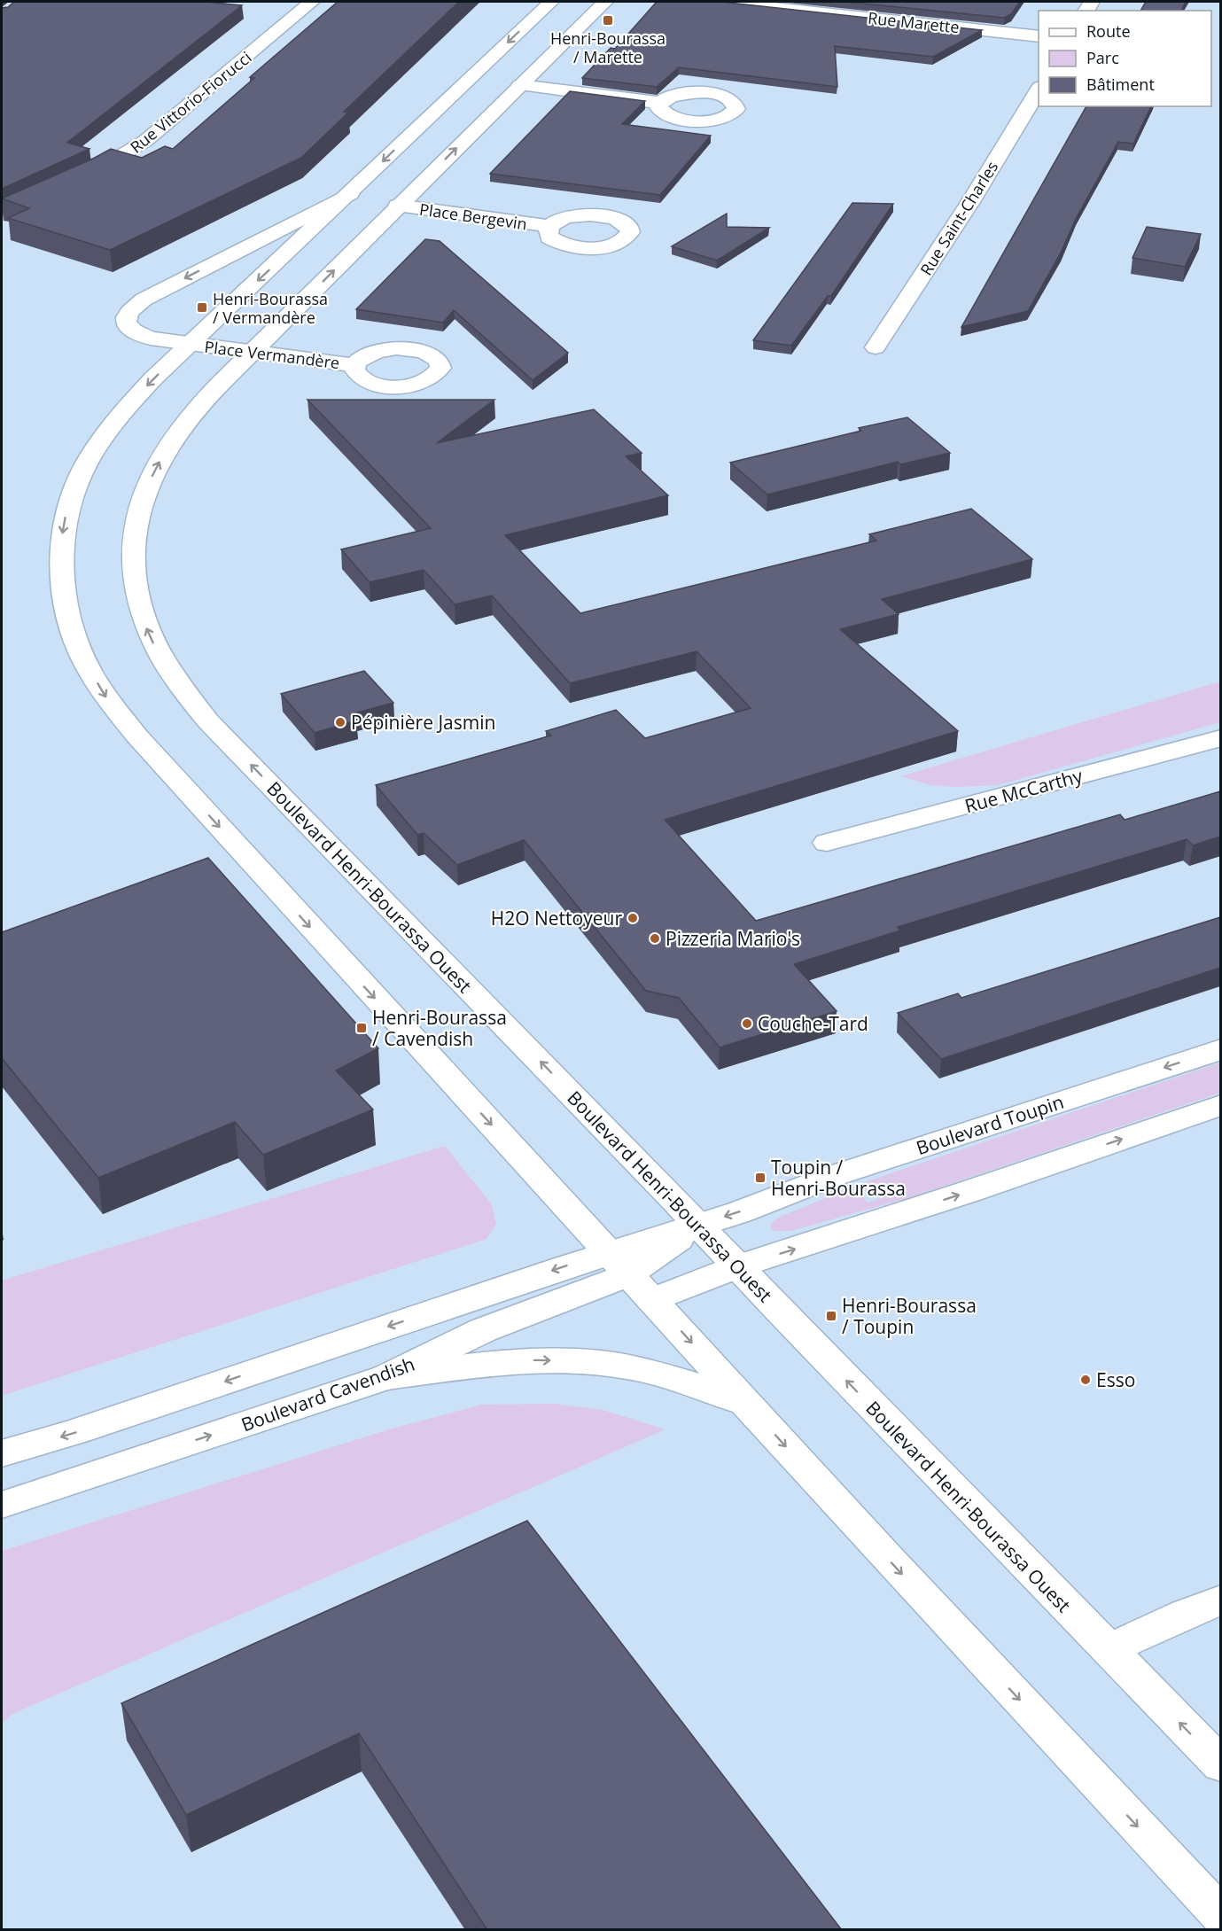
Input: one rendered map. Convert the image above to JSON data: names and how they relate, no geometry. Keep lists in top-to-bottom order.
{
  "streets": {
    "main road": [
      "Rue Marette",
      "Rue Vittorio-Fiorucci",
      "Place Bergevin",
      "Rue Saint-Charles",
      "Place Vermandère",
      "Rue McCarthy",
      "Boulevard Henri-Bourassa Ouest",
      "Boulevard Toupin",
      "Boulevard Cavendish"
    ]
  },
  "crossings": [
    ["Place Bergevin", "Boulevard Henri-Bourassa Ouest"],
    ["Place Vermandère", "Boulevard Henri-Bourassa Ouest"],
    ["Boulevard Henri-Bourassa Ouest", "Boulevard Toupin"],
    ["Boulevard Henri-Bourassa Ouest", "Boulevard Cavendish"],
    ["Boulevard Toupin", "Boulevard Cavendish"]
  ],
  "places": {
    "transit": [
      "Henri-Bourassa / Marette",
      "Henri-Bourassa / Vermandère",
      "Henri-Bourassa / Cavendish",
      "Toupin / Henri-Bourassa",
      "Henri-Bourassa / Toupin"
    ],
    "other": [
      "Pépinière Jasmin",
      "H2O Nettoyeur",
      "Pizzeria Mario's",
      "Couche-Tard",
      "Esso"
    ]
  },
  "legend": ["Route", "Parc", "Bâtiment"]
}
